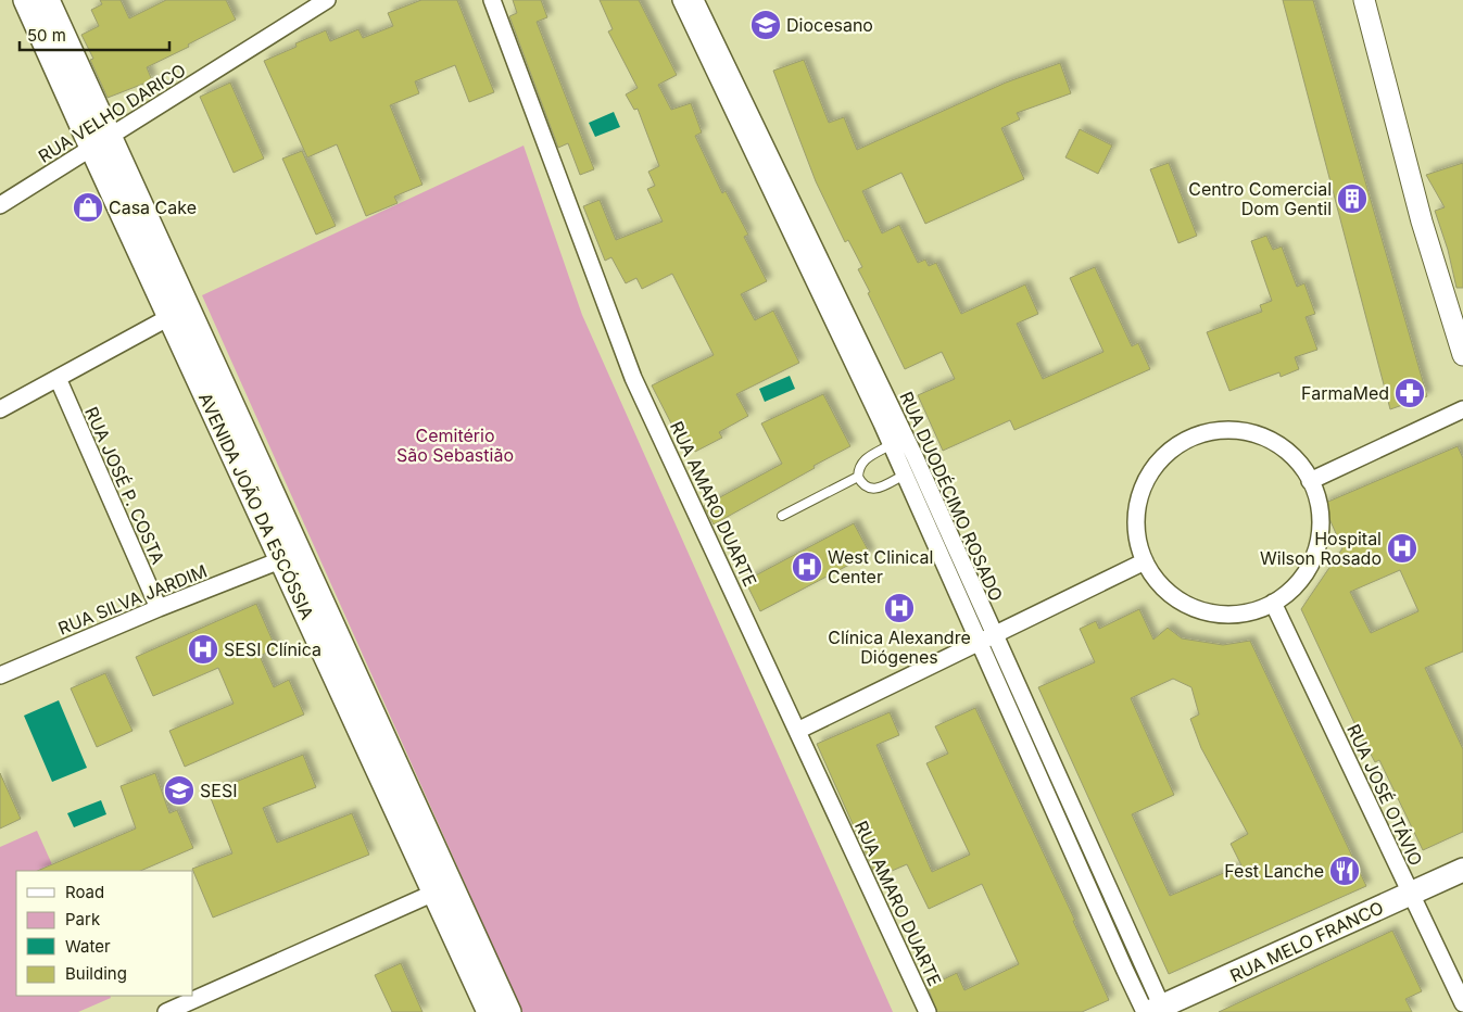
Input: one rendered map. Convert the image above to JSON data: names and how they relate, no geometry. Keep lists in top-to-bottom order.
{
  "streets": {
    "main road": ["AVENIDA JOÃO DA ESCÓSSIA", "RUA MELO FRANCO"],
    "street": [
      "RUA VELHO DARICO",
      "RUA JOSÉ P. COSTA",
      "RUA DUODÉCIMO ROSADO",
      "RUA AMARO DUARTE",
      "RUA SILVA JARDIM",
      "RUA JOSÉ OTÁVIO"
    ]
  },
  "crossings": [
    ["RUA VELHO DARICO", "AVENIDA JOÃO DA ESCÓSSIA"],
    ["RUA JOSÉ P. COSTA", "RUA SILVA JARDIM"],
    ["RUA DUODÉCIMO ROSADO", "RUA MELO FRANCO"],
    ["AVENIDA JOÃO DA ESCÓSSIA", "RUA SILVA JARDIM"],
    ["RUA JOSÉ OTÁVIO", "RUA MELO FRANCO"]
  ],
  "parks": ["Cemitério São Sebastião"],
  "places": {
    "school or university": ["Diocesano", "SESI"],
    "building": ["Centro Comercial Dom Gentil"],
    "shop": ["Casa Cake"],
    "pharmacy": ["FarmaMed"],
    "hospital": [
      "Hospital Wilson Rosado",
      "West Clinical Center",
      "Clínica Alexandre Diógenes",
      "SESI Clínica"
    ],
    "restaurant": ["Fest Lanche"]
  },
  "legend": [
    "Road",
    "Park",
    "Water",
    "Building"
  ],
  "scale_bar": "50 m"
}
